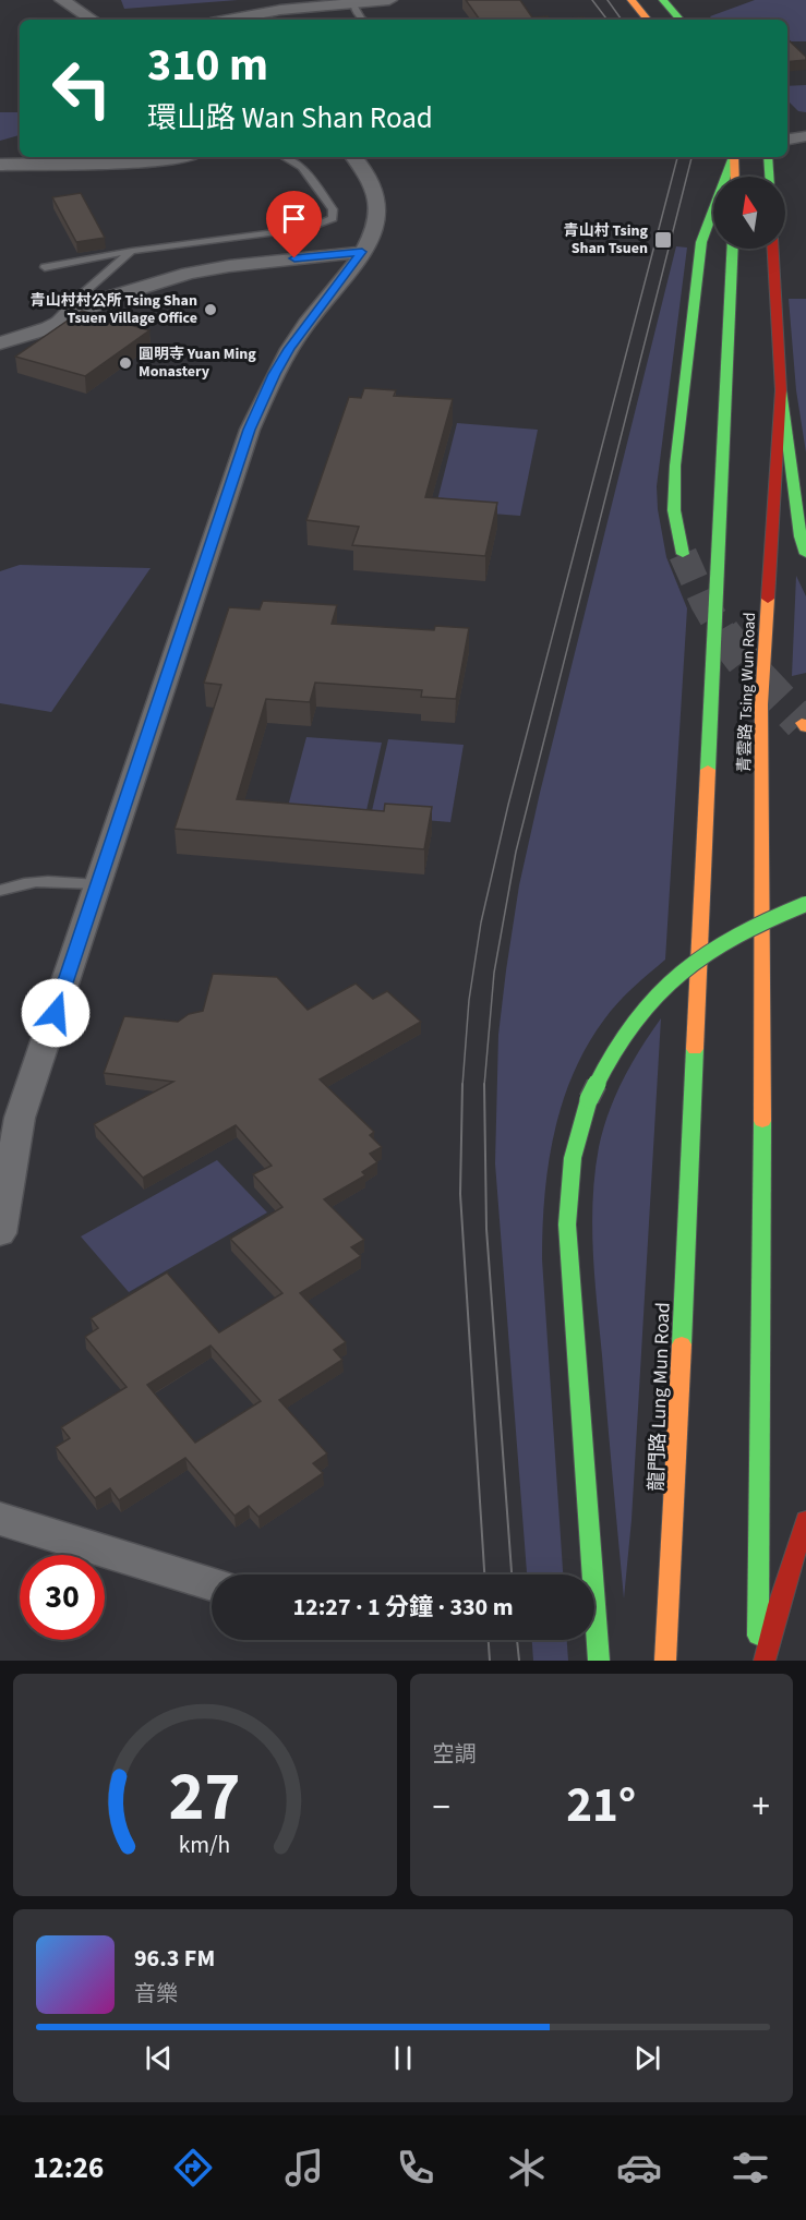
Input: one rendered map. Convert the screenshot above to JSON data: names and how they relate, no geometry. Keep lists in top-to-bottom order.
{
  "streets": {
    "main road": ["青雲路 Tsing Wun Road", "龍門路 Lung Mun Road"]
  },
  "places": {
    "transit": ["青山村 Tsing Shan Tsuen"],
    "other": ["青山村村公所 Tsing Shan Tsuen Village Office", "圓明寺 Yuan Ming Monastery"]
  },
  "north": "top",
  "page": {
    "turn": ["310 m", "環山路 Wan Shan Road"],
    "limit": "30",
    "trip": "12:27 · 1 分鐘 · 330 m",
    "tile": "空調",
    "heat": ["−", "21°", "+"],
    "song": ["96.3 FM", "音樂"],
    "tabs": "12:26",
    "gauge": ["27", "km/h"]
  }
}
